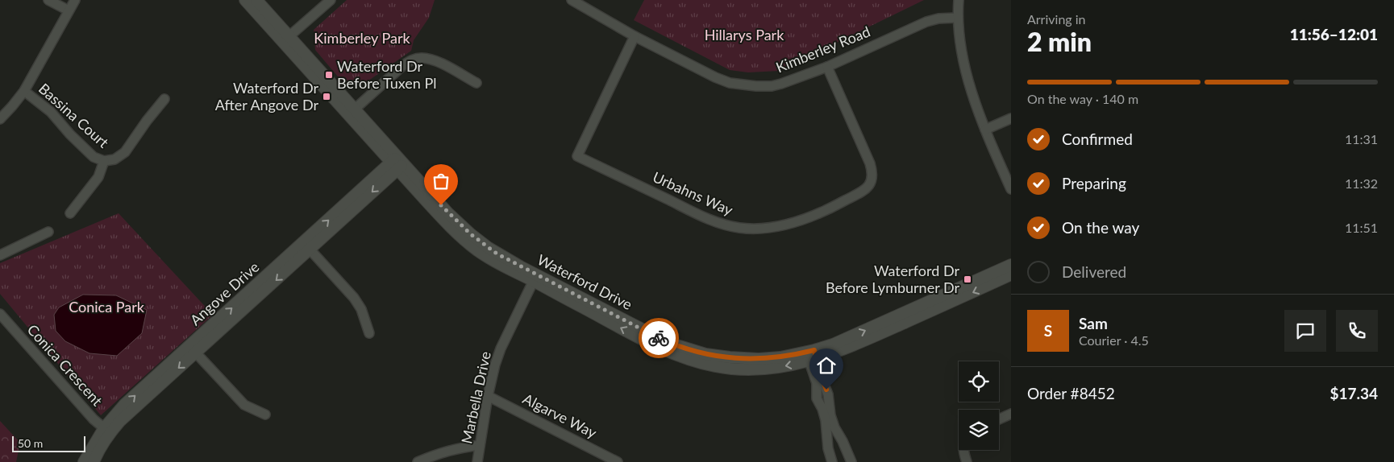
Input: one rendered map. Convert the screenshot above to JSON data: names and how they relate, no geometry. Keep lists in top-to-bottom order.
{
  "streets": {
    "street": [
      "Kimberley Road",
      "Bassina Court",
      "Urbahns Way",
      "Waterford Drive",
      "Angove Drive",
      "Conica Crescent",
      "Marbella Drive",
      "Algarve Way"
    ]
  },
  "crossings": [
    ["Kimberley Road", "Urbahns Way"],
    ["Waterford Drive", "Angove Drive"],
    ["Waterford Drive", "Marbella Drive"],
    ["Angove Drive", "Conica Crescent"],
    ["Marbella Drive", "Algarve Way"]
  ],
  "parks": ["Hillarys Park", "Kimberley Park", "Conica Park"],
  "places": {
    "transit": ["Waterford Dr Before Tuxen Pl", "Waterford Dr After Angove Dr", "Waterford Dr Before Lymburner Dr"]
  },
  "scale_bar": "50 m",
  "page": {
    "heading": ["2 min", "Arriving in", "11:56–12:01"],
    "panel": [
      "Sam",
      "Courier · 4.5",
      "Order #8452",
      "$17.34"
    ],
    "bar": "On the way · 140 m",
    "list": [
      ["Confirmed", "11:31"],
      ["Preparing", "11:32"],
      ["On the way", "11:51"],
      "Delivered"
    ],
    "round": "S",
    "scale": "50 m"
  }
}
